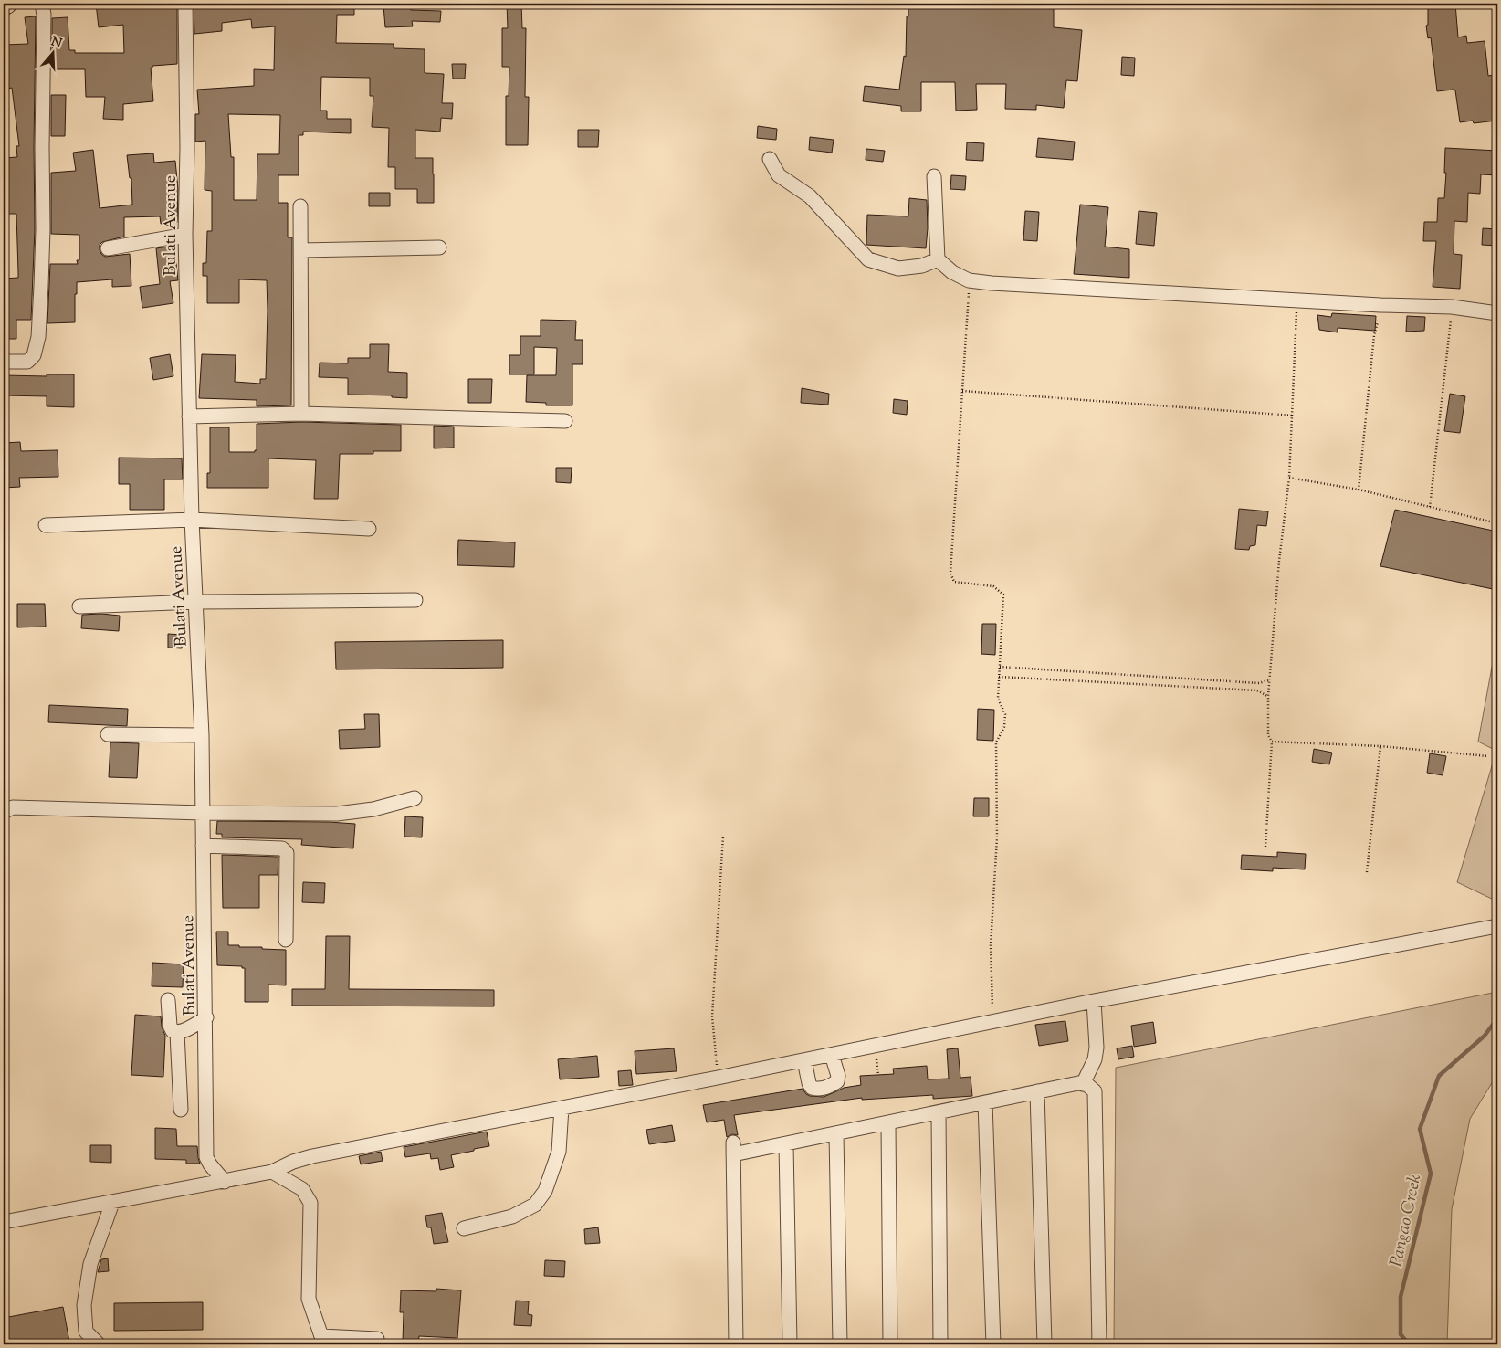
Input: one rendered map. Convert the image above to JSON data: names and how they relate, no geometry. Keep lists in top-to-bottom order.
{
  "streets": {
    "street": ["Bulati Avenue"]
  },
  "water": ["Pangao Creek"],
  "north": "top"
}
